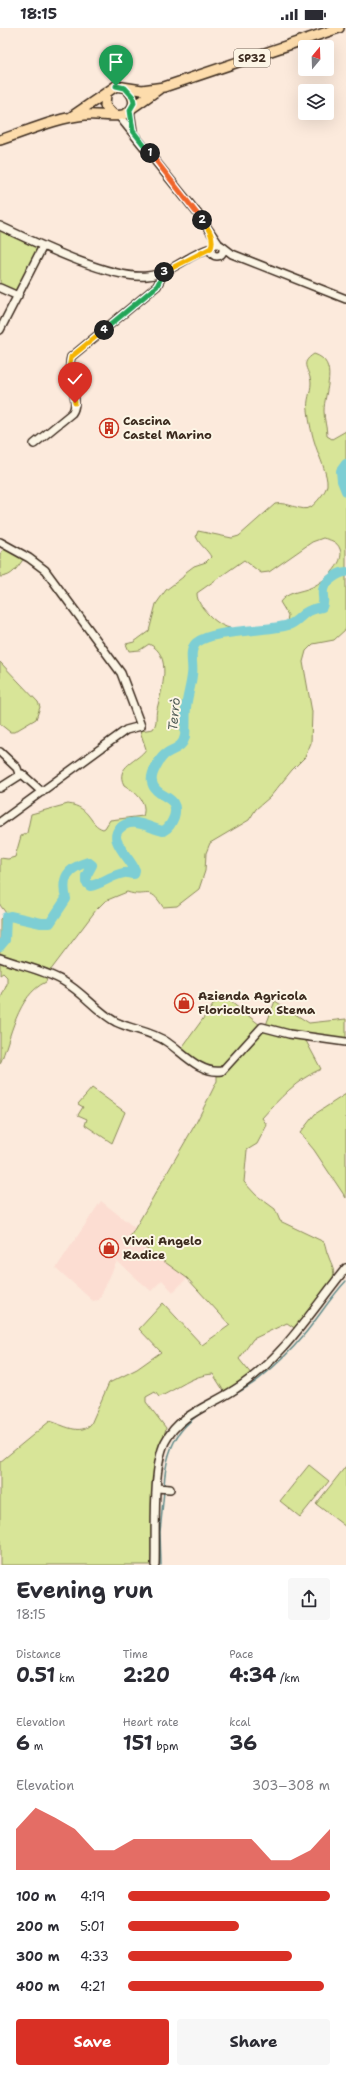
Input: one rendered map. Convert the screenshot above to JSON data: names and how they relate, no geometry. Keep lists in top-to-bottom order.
{
  "streets": {
    "main road": ["SP32"]
  },
  "water": ["Terrò"],
  "places": {
    "building": ["Cascina Castel Marino"],
    "shop": ["Azienda Agricola Floricoltura Stema", "Vivai Angelo Radice"]
  },
  "north": "top",
  "page": {
    "status": "18:15",
    "pins": [
      "1",
      "2",
      "3",
      "4"
    ],
    "heading": ["Evening run", "18:15"],
    "stats": [
      ["Distance", "0.51 km"],
      ["Time", "2:20"],
      ["Pace", "4:34 /km"],
      ["Elevation", "6 m"],
      ["Heart rate", "151 bpm"],
      ["kcal", "36"]
    ],
    "chart": ["Elevation", "303–308 m"],
    "list": [
      {
        "name": "100 m",
        "note": "4:19"
      },
      {
        "name": "200 m",
        "note": "5:01"
      },
      {
        "name": "300 m",
        "note": "4:33"
      },
      {
        "name": "400 m",
        "note": "4:21"
      }
    ],
    "buttons": ["Save", "Share"]
  }
}
